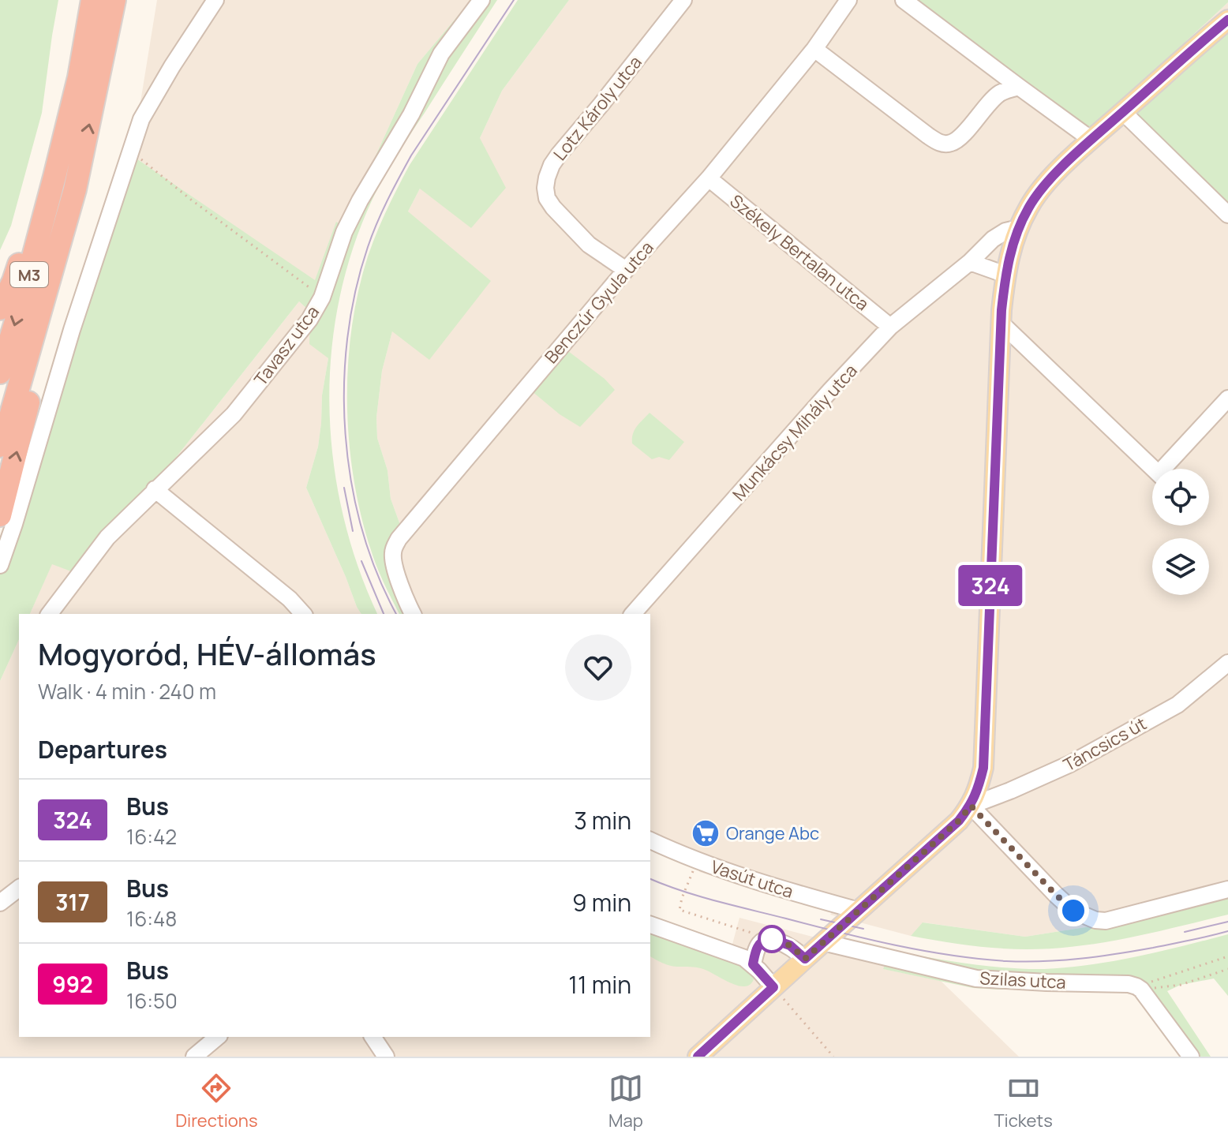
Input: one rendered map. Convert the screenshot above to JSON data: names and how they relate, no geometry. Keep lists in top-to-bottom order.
{
  "streets": {
    "highway": ["M3"],
    "street": [
      "Lotz Károly utca",
      "Székely Bertalan utca",
      "Benczúr Gyula utca",
      "Tavasz utca",
      "Munkácsy Mihály utca",
      "Táncsics út",
      "Vasút utca",
      "Szilas utca"
    ]
  },
  "crossings": [
    ["Lotz Károly utca", "Benczúr Gyula utca"],
    ["Székely Bertalan utca", "Benczúr Gyula utca"],
    ["Székely Bertalan utca", "Munkácsy Mihály utca"]
  ],
  "places": {
    "supermarket": ["Orange Abc"]
  },
  "lines": ["bus line 324"],
  "page": {
    "on_map": "324",
    "heading": [
      ["Mogyoród, HÉV-állomás", "Walk · 4 min · 240 m"],
      "Departures"
    ],
    "list": [
      {
        "mark": "324",
        "name": "Bus",
        "note": "16:42",
        "value": "3 min"
      },
      {
        "mark": "317",
        "name": "Bus",
        "note": "16:48",
        "value": "9 min"
      },
      {
        "mark": "992",
        "name": "Bus",
        "note": "16:50",
        "value": "11 min"
      }
    ],
    "tabs": ["Directions", "Map", "Tickets"]
  }
}
